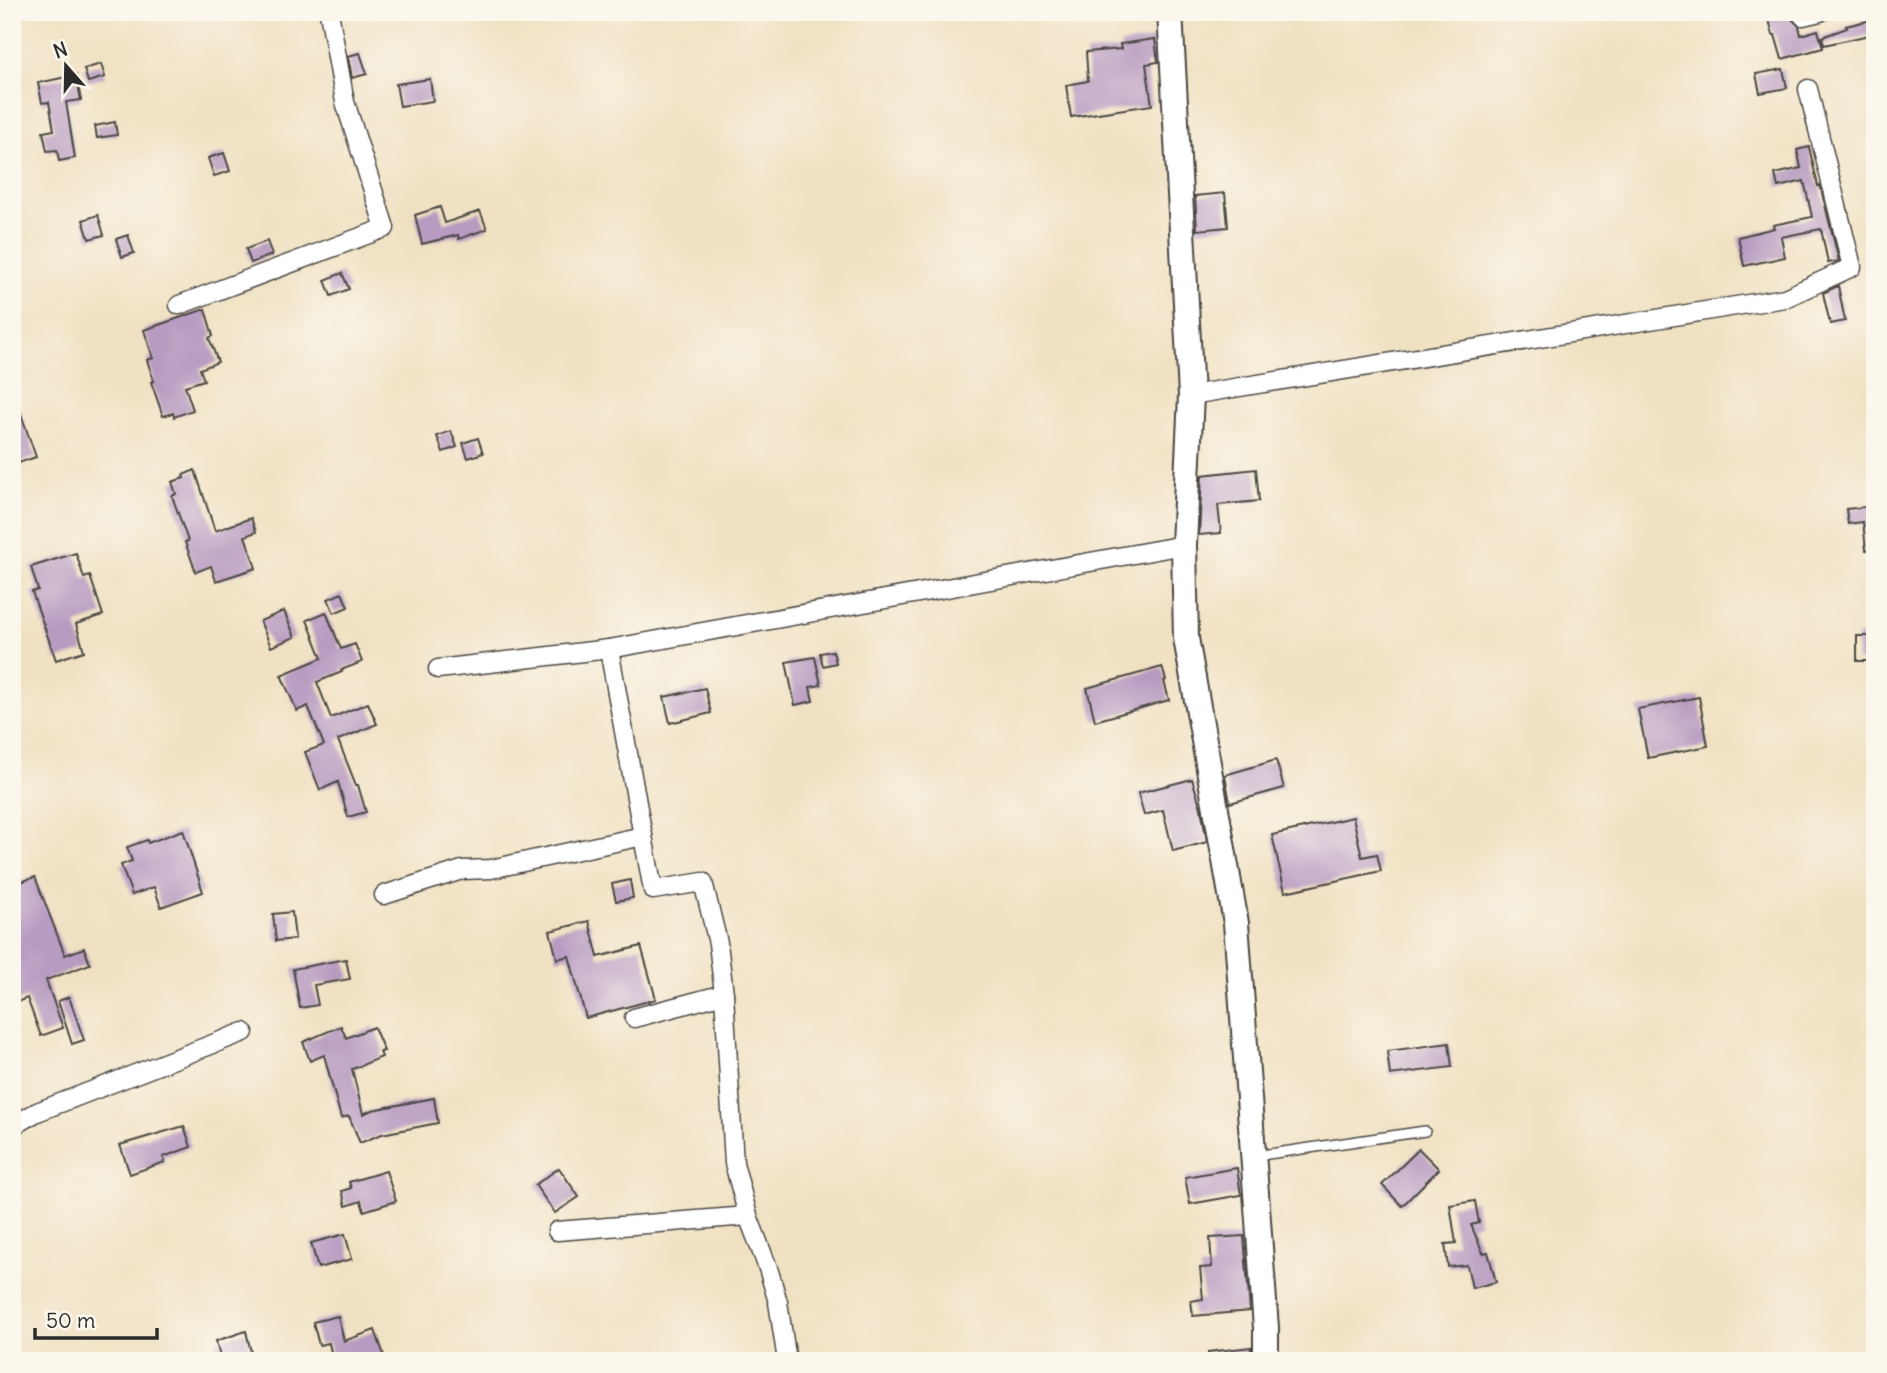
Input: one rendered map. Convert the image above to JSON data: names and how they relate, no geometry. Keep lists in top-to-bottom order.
{
  "scale_bar": "50 m",
  "north": "top"
}
